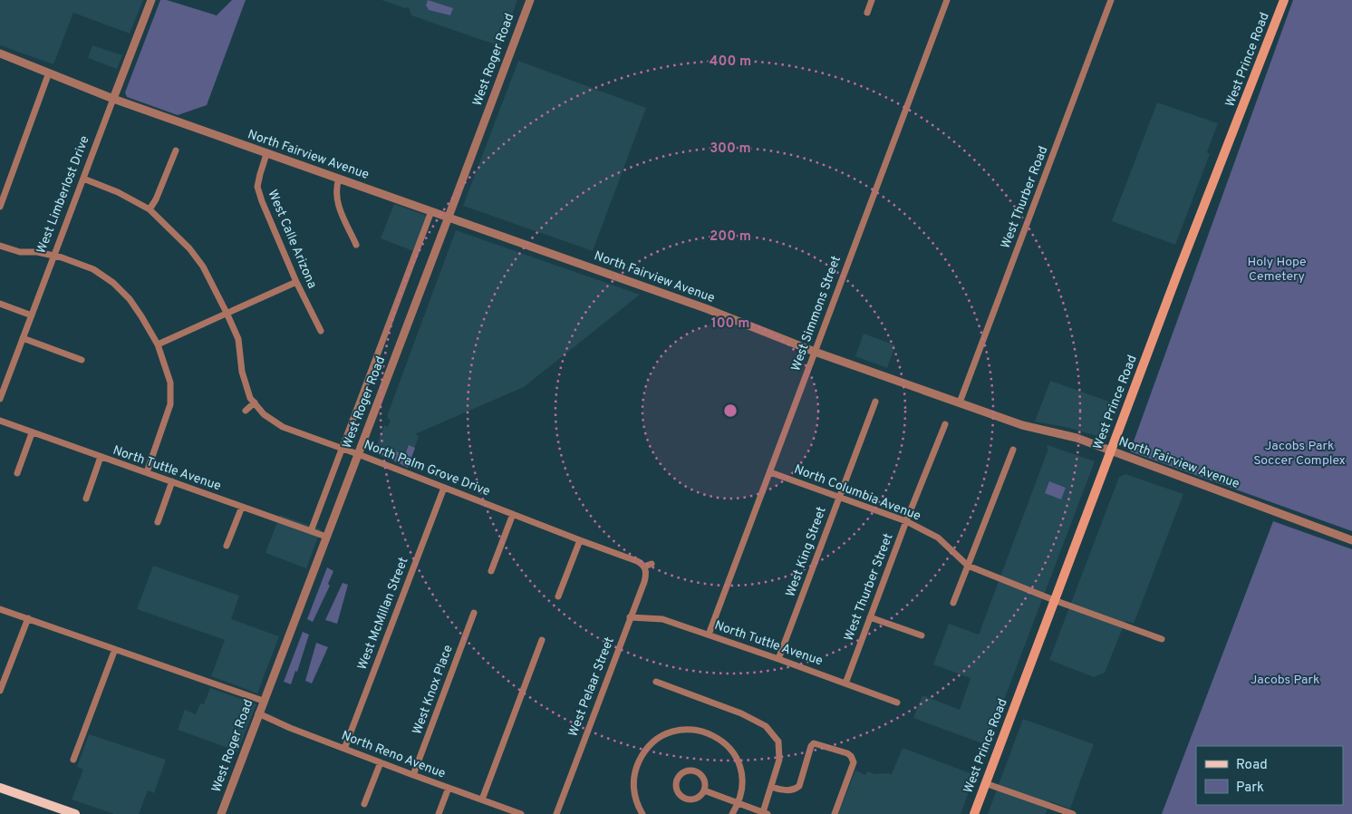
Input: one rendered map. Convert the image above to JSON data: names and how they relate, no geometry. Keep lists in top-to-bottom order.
{
  "streets": {
    "main road": ["West Prince Road"],
    "street": [
      "West Roger Road",
      "North Fairview Avenue",
      "West Limberlost Drive",
      "West Thurber Road",
      "West Calle Arizona",
      "West Simmons Street",
      "North Tuttle Avenue",
      "North Palm Grove Drive",
      "North Columbia Avenue",
      "West King Street",
      "West Thurber Street",
      "West McMillan Street",
      "West Pelaar Street",
      "West Knox Place",
      "North Reno Avenue"
    ]
  },
  "crossings": [
    ["West Roger Road", "North Fairview Avenue"],
    ["West Roger Road", "North Tuttle Avenue"],
    ["West Roger Road", "North Palm Grove Drive"],
    ["West Roger Road", "North Reno Avenue"],
    ["West Prince Road", "North Fairview Avenue"],
    ["West Prince Road", "North Columbia Avenue"],
    ["North Fairview Avenue", "West Limberlost Drive"],
    ["North Fairview Avenue", "West Thurber Road"],
    ["North Fairview Avenue", "West Calle Arizona"],
    ["North Fairview Avenue", "West Simmons Street"],
    ["West Limberlost Drive", "North Palm Grove Drive"],
    ["West Simmons Street", "North Tuttle Avenue"],
    ["West Simmons Street", "North Columbia Avenue"],
    ["North Tuttle Avenue", "West King Street"],
    ["North Tuttle Avenue", "West Thurber Street"],
    ["North Tuttle Avenue", "West Pelaar Street"],
    ["North Palm Grove Drive", "West McMillan Street"],
    ["North Palm Grove Drive", "West Pelaar Street"],
    ["North Columbia Avenue", "West King Street"],
    ["North Columbia Avenue", "West Thurber Street"],
    ["West McMillan Street", "North Reno Avenue"],
    ["West Knox Place", "North Reno Avenue"]
  ],
  "parks": ["Holy Hope Cemetery", "Jacobs Park Soccer Complex", "Jacobs Park"],
  "legend": ["Road", "Park"],
  "rings": [
    "400 m",
    "300 m",
    "200 m",
    "100 m"
  ]
}
